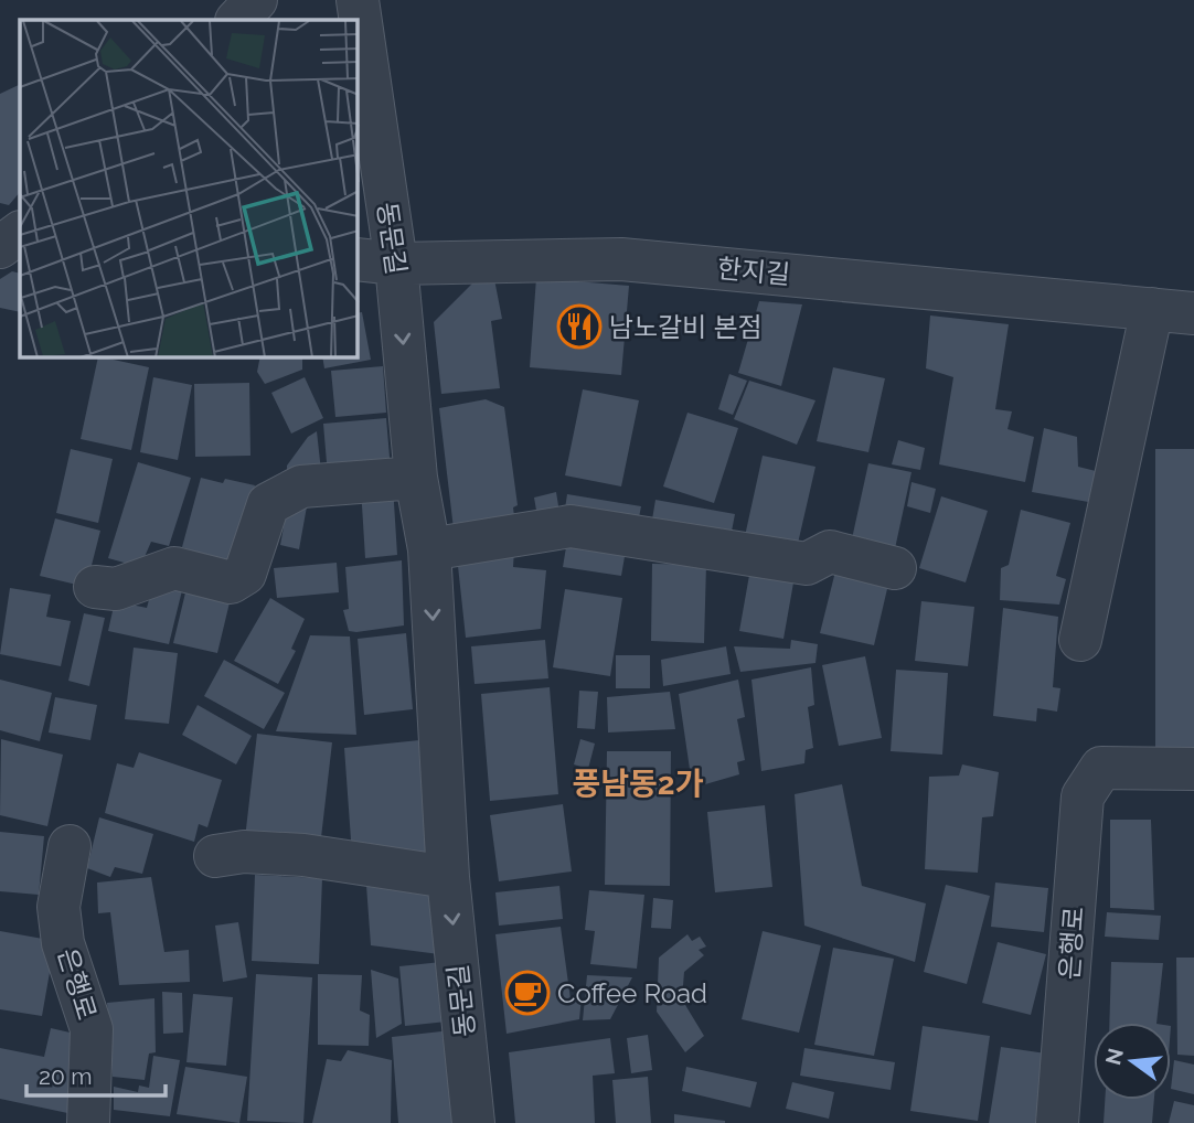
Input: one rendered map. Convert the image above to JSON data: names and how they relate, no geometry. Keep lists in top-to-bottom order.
{
  "streets": {
    "street": ["동문길", "한지길", "은행로"]
  },
  "crossings": [
    ["동문길", "한지길"]
  ],
  "one_way": ["동문길"],
  "districts": ["풍남동2가"],
  "places": {
    "restaurant": ["남노갈비 본점"],
    "cafe": ["Coffee Road"]
  },
  "scale_bar": "20 m",
  "north": "left"
}
